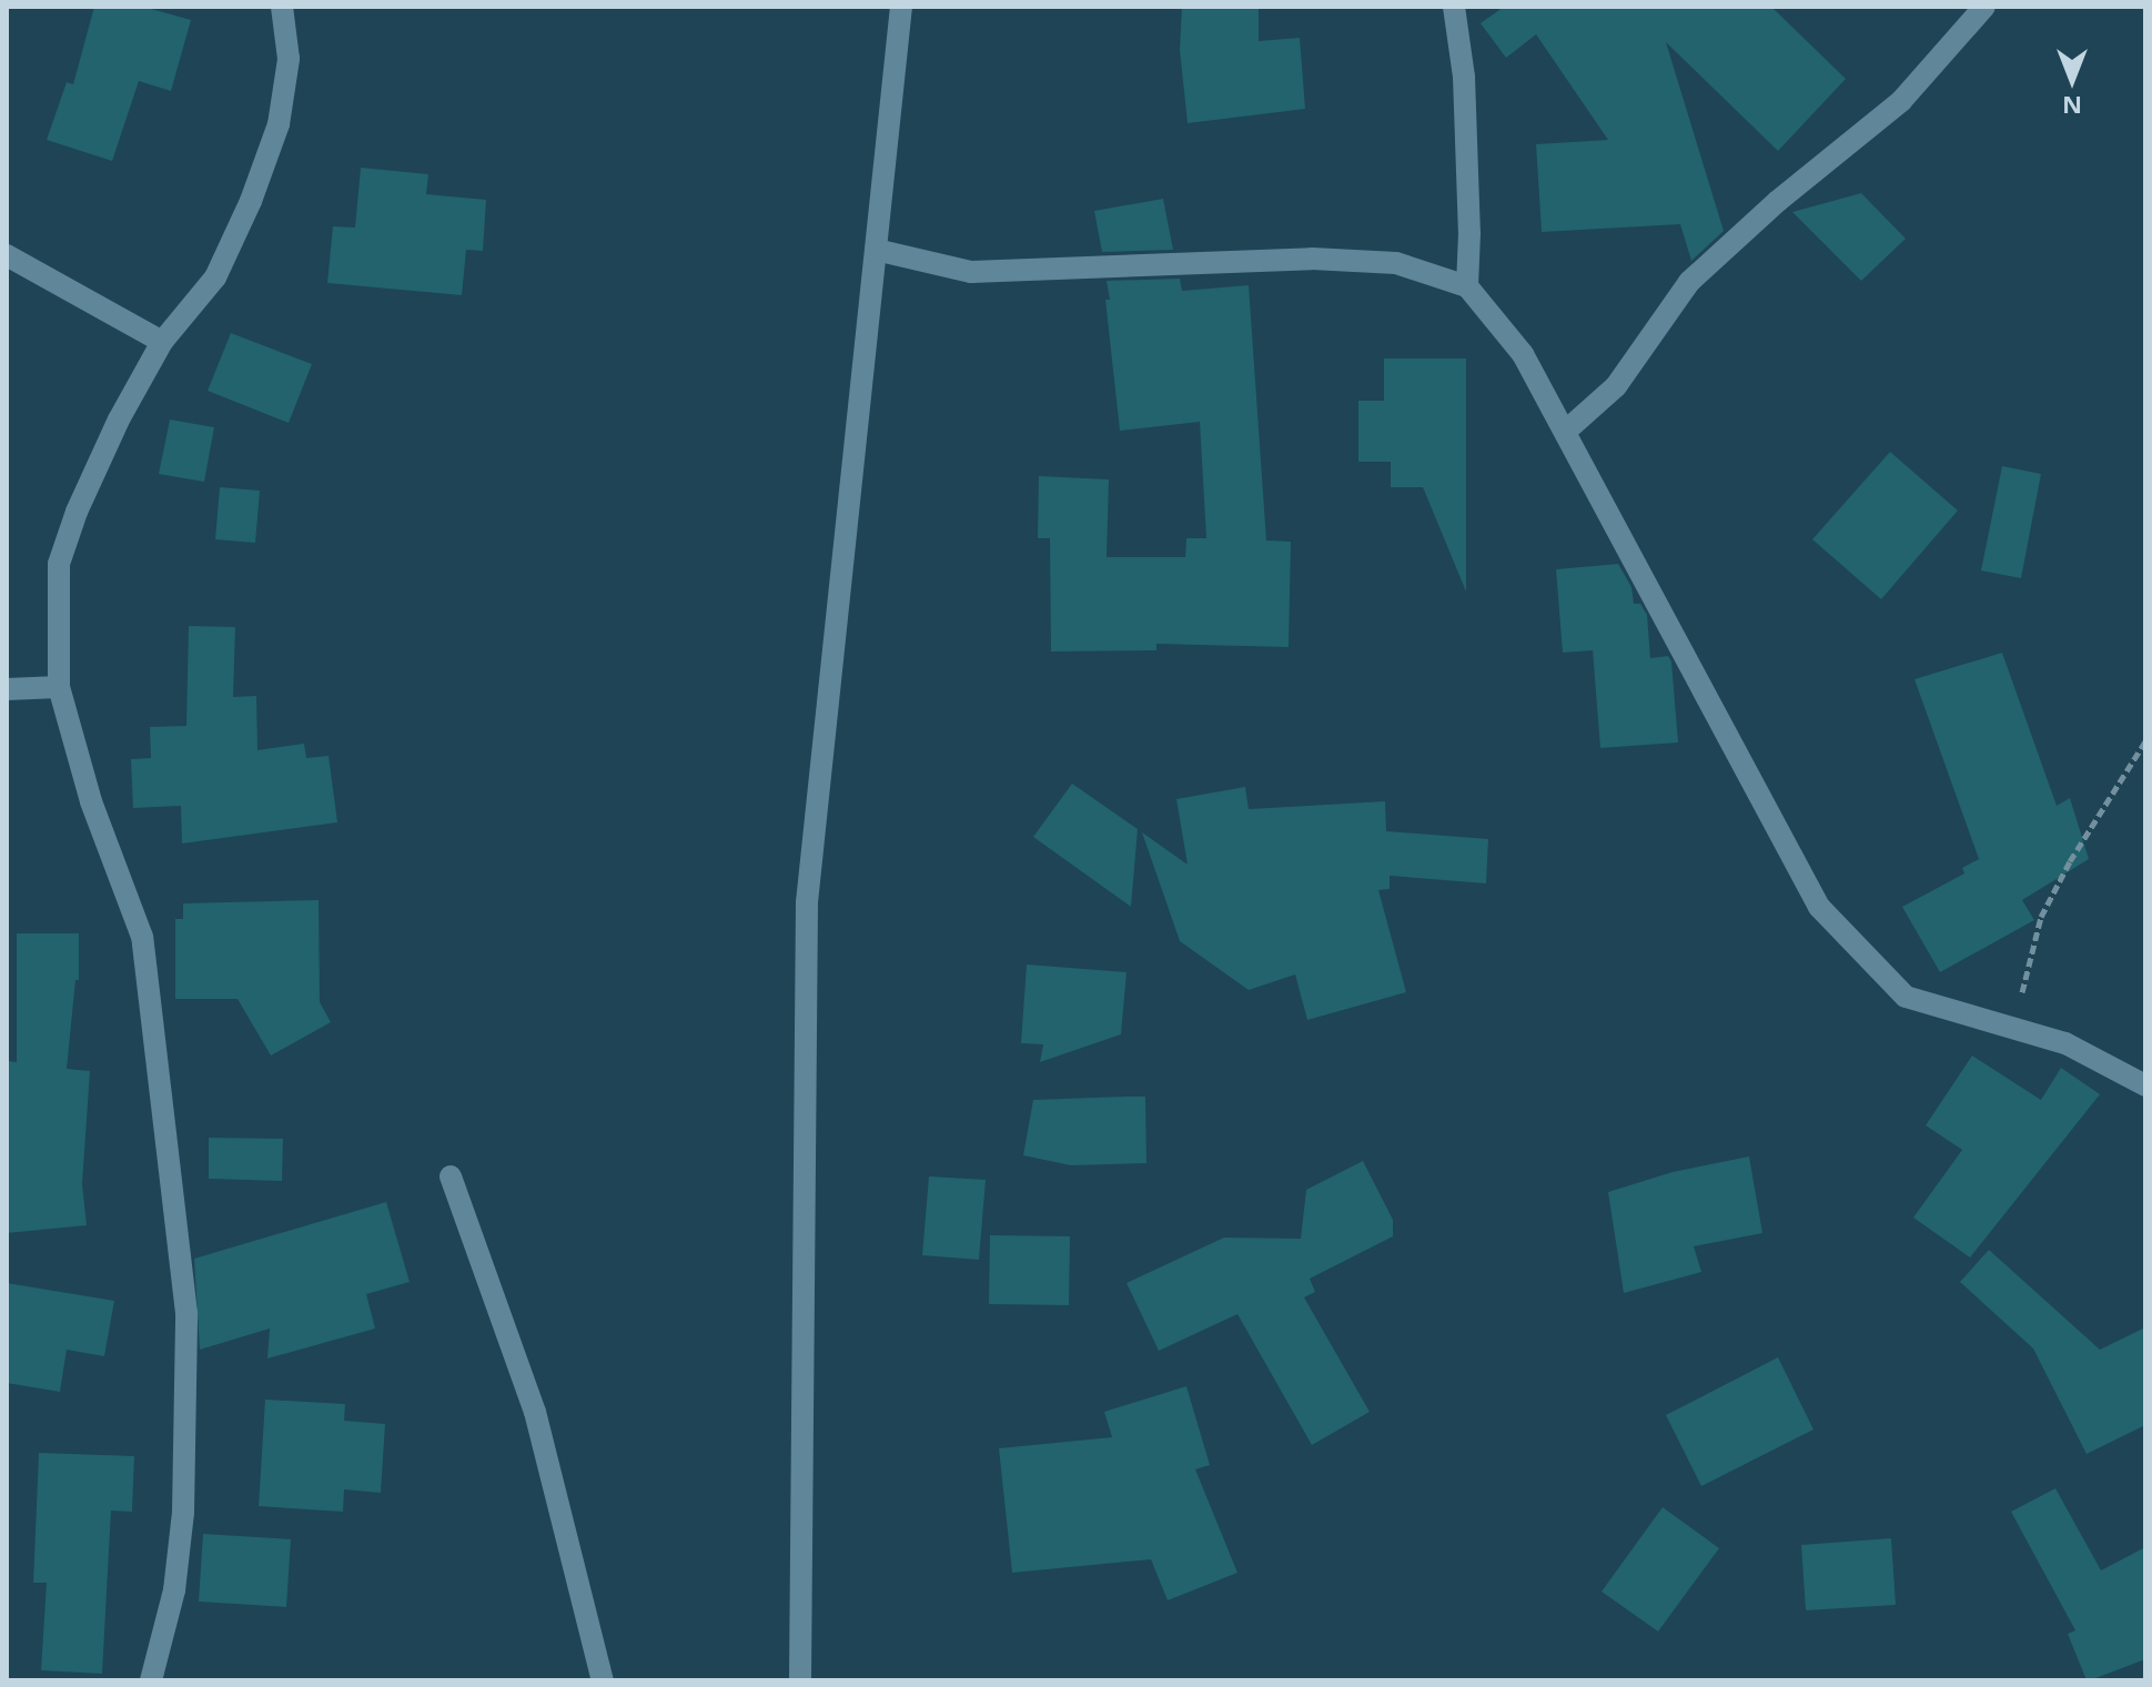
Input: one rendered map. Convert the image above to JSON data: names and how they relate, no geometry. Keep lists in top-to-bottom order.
{
  "north": "bottom"
}
